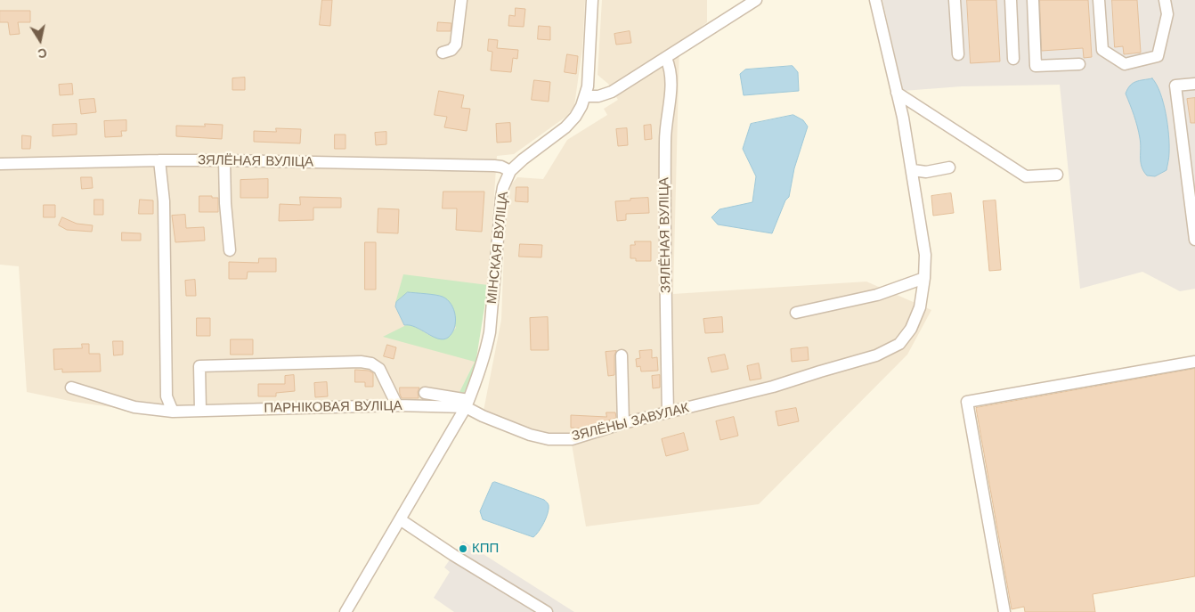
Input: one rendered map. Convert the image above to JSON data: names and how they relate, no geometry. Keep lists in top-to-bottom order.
{
  "streets": {
    "street": [
      "ЗЯЛЁНАЯ ВУЛІЦА",
      "МІНСКАЯ ВУЛІЦА",
      "ПАРНІКОВАЯ ВУЛІЦА",
      "ЗЯЛЁНЫ ЗАВУЛАК"
    ]
  },
  "crossings": [
    ["ЗЯЛЁНАЯ ВУЛІЦА", "МІНСКАЯ ВУЛІЦА"],
    ["ЗЯЛЁНАЯ ВУЛІЦА", "ЗЯЛЁНЫ ЗАВУЛАК"],
    ["МІНСКАЯ ВУЛІЦА", "ПАРНІКОВАЯ ВУЛІЦА"],
    ["МІНСКАЯ ВУЛІЦА", "ЗЯЛЁНЫ ЗАВУЛАК"],
    ["ПАРНІКОВАЯ ВУЛІЦА", "ЗЯЛЁНЫ ЗАВУЛАК"]
  ],
  "places": ["КПП"],
  "north": "bottom"
}
